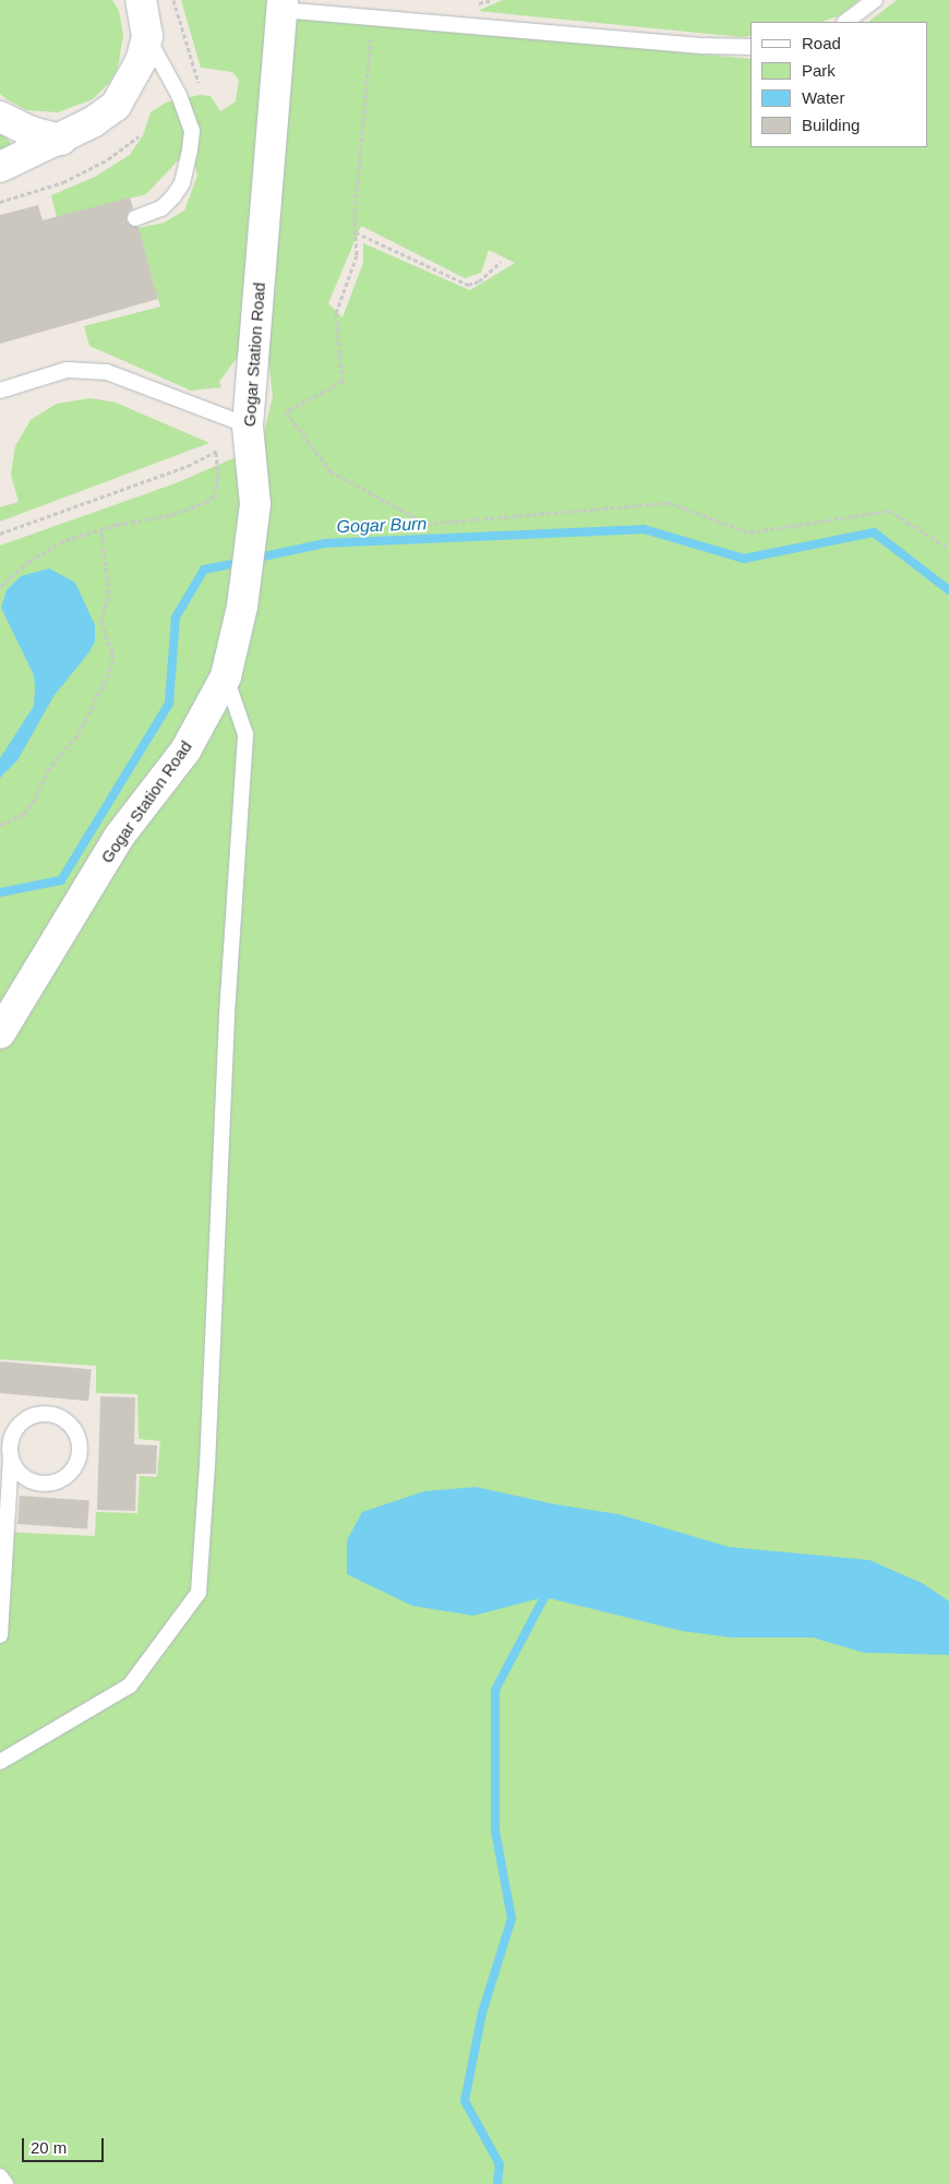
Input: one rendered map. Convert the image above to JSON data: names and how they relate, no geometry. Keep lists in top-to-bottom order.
{
  "streets": {
    "street": ["Gogar Station Road"]
  },
  "water": ["Gogar Burn"],
  "legend": [
    "Road",
    "Park",
    "Water",
    "Building"
  ],
  "scale_bar": "20 m"
}
